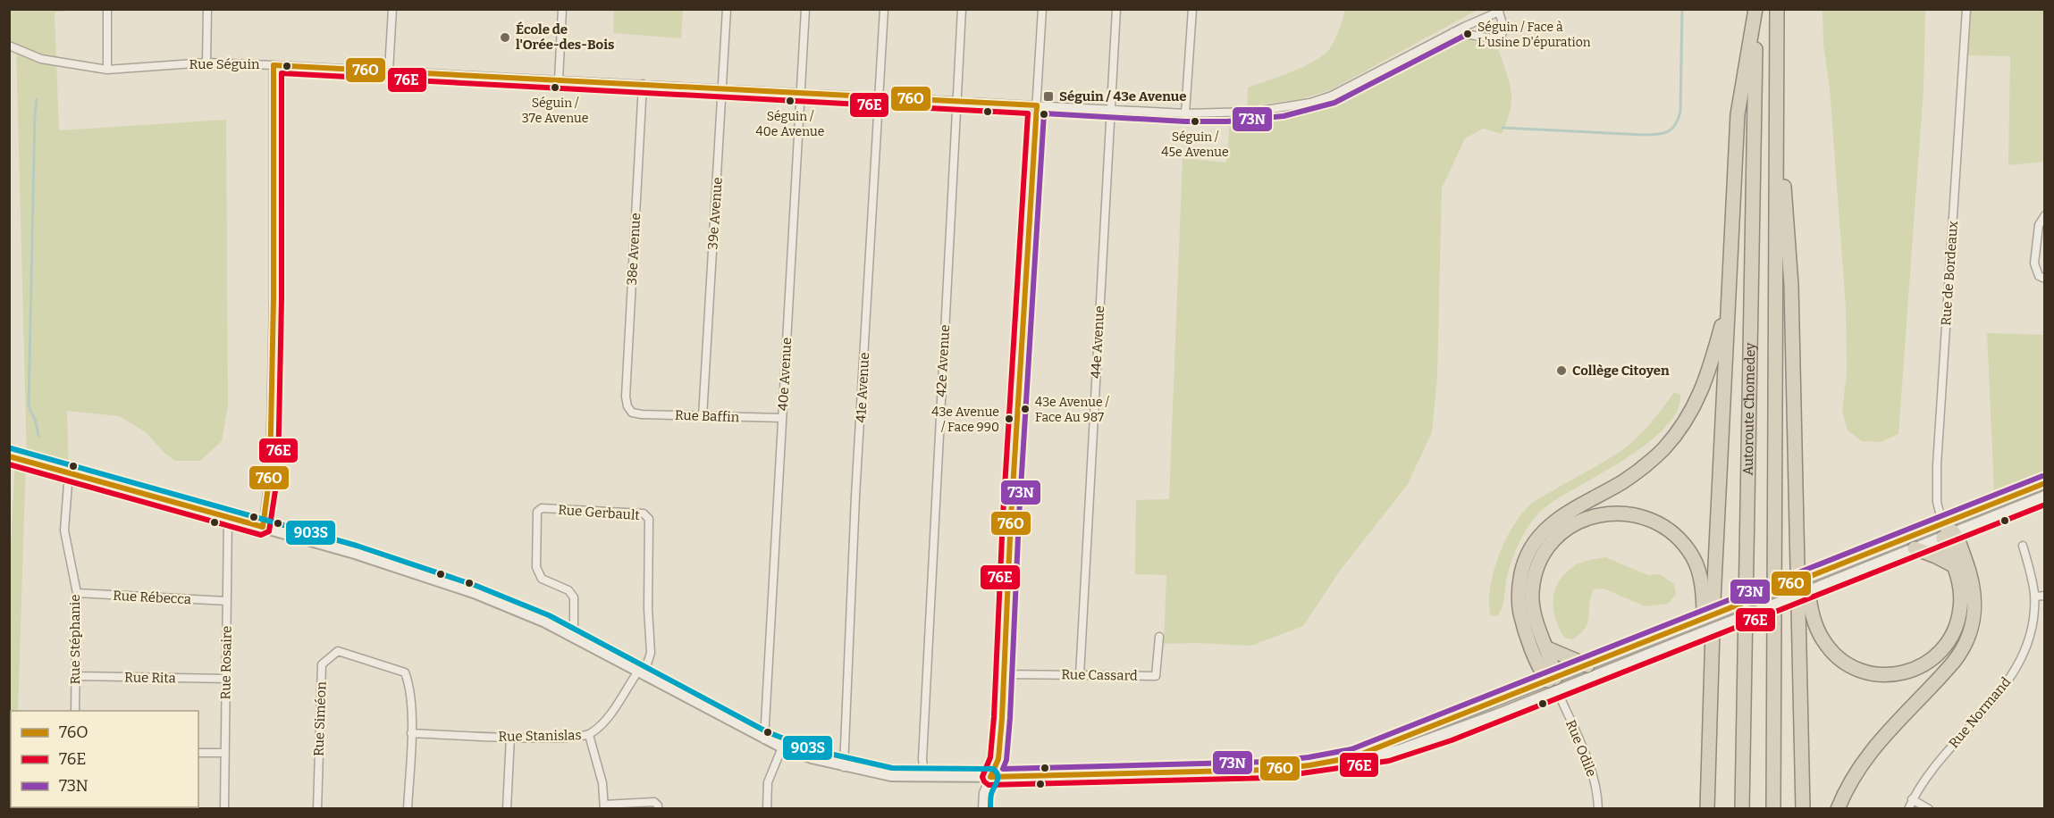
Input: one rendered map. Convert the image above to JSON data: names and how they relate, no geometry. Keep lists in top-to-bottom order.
{
  "streets": {
    "highway": ["Autoroute Chomedey"],
    "street": [
      "Rue Séguin",
      "39e Avenue",
      "38e Avenue",
      "Rue de Bordeaux",
      "44e Avenue",
      "42e Avenue",
      "40e Avenue",
      "41e Avenue",
      "Rue Baffin",
      "Rue Gerbault",
      "Rue Rébecca",
      "Rue Stéphanie",
      "Rue Rosaire",
      "Rue Cassard",
      "Rue Rita",
      "Rue Normand",
      "Rue Siméon",
      "Rue Stanislas",
      "Rue Odile"
    ]
  },
  "crossings": [
    ["Rue Séguin", "39e Avenue"],
    ["Rue Séguin", "38e Avenue"],
    ["Rue Séguin", "44e Avenue"],
    ["Rue Séguin", "42e Avenue"],
    ["Rue Séguin", "40e Avenue"],
    ["Rue Séguin", "41e Avenue"],
    ["39e Avenue", "Rue Baffin"],
    ["38e Avenue", "Rue Baffin"],
    ["44e Avenue", "Rue Cassard"],
    ["40e Avenue", "Rue Baffin"],
    ["Rue Gerbault", "Rue Stanislas"],
    ["Rue Rébecca", "Rue Stéphanie"],
    ["Rue Rébecca", "Rue Rosaire"],
    ["Rue Stéphanie", "Rue Rita"],
    ["Rue Rosaire", "Rue Rita"],
    ["Rue Siméon", "Rue Stanislas"]
  ],
  "places": {
    "other": [
      "Séguin / Face à L'usine D'épuration",
      "École de l'Orée-des-Bois",
      "Séguin / 37e Avenue",
      "Séguin / 40e Avenue",
      "Séguin / 45e Avenue",
      "Collège Citoyen",
      "43e Avenue / Face Au 987",
      "43e Avenue / Face 990"
    ],
    "transit": ["Séguin / 43e Avenue"]
  },
  "lines": [
    "transit line 73N",
    "transit line 76O",
    "transit line 76E",
    "transit line 903S"
  ],
  "legend": ["76O", "76E", "73N"]
}
